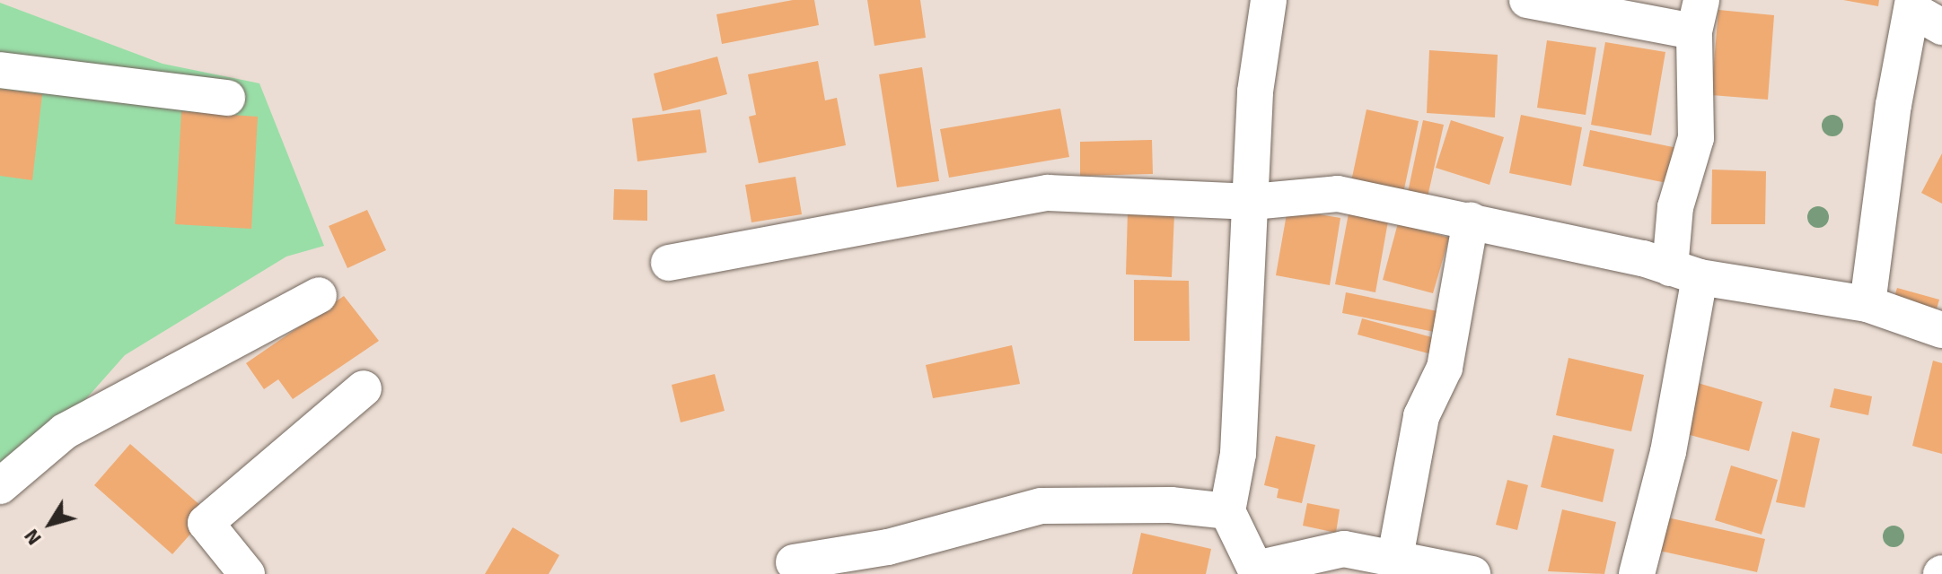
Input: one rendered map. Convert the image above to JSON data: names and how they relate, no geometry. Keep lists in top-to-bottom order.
{
  "north": "bottom left"
}
